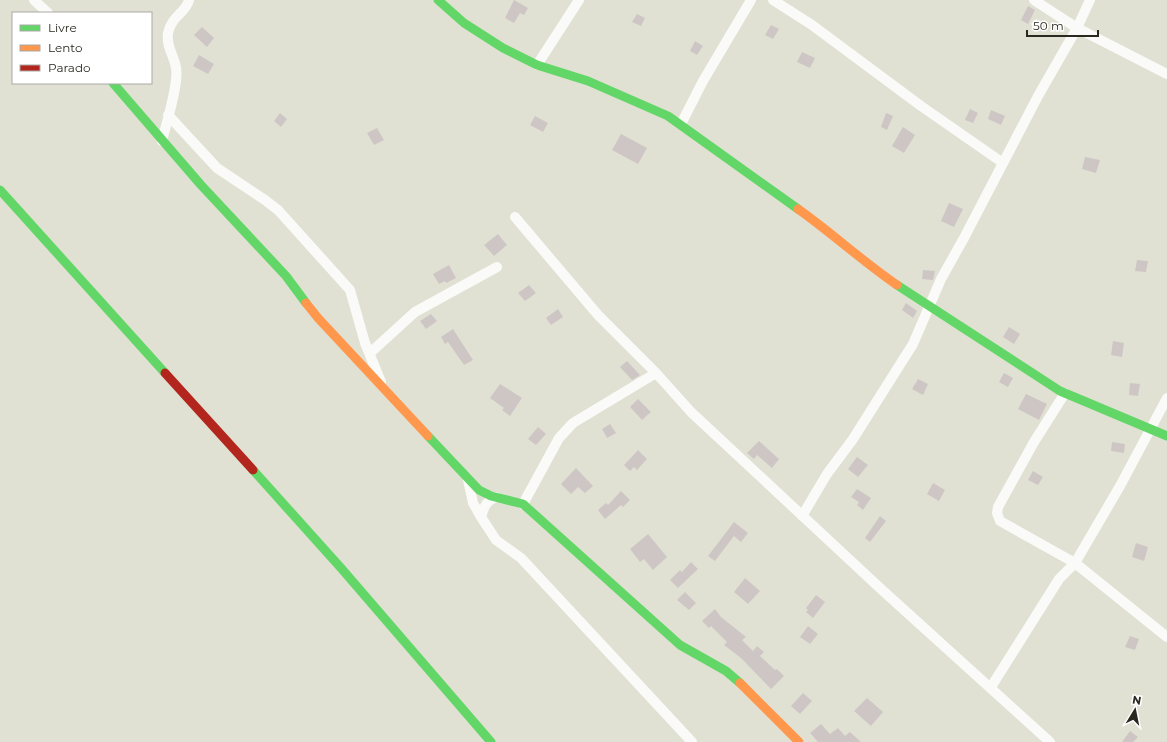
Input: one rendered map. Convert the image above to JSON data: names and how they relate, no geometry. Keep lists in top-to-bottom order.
{
  "legend": ["Livre", "Lento", "Parado"],
  "scale_bar": "50 m",
  "north": "top"
}
